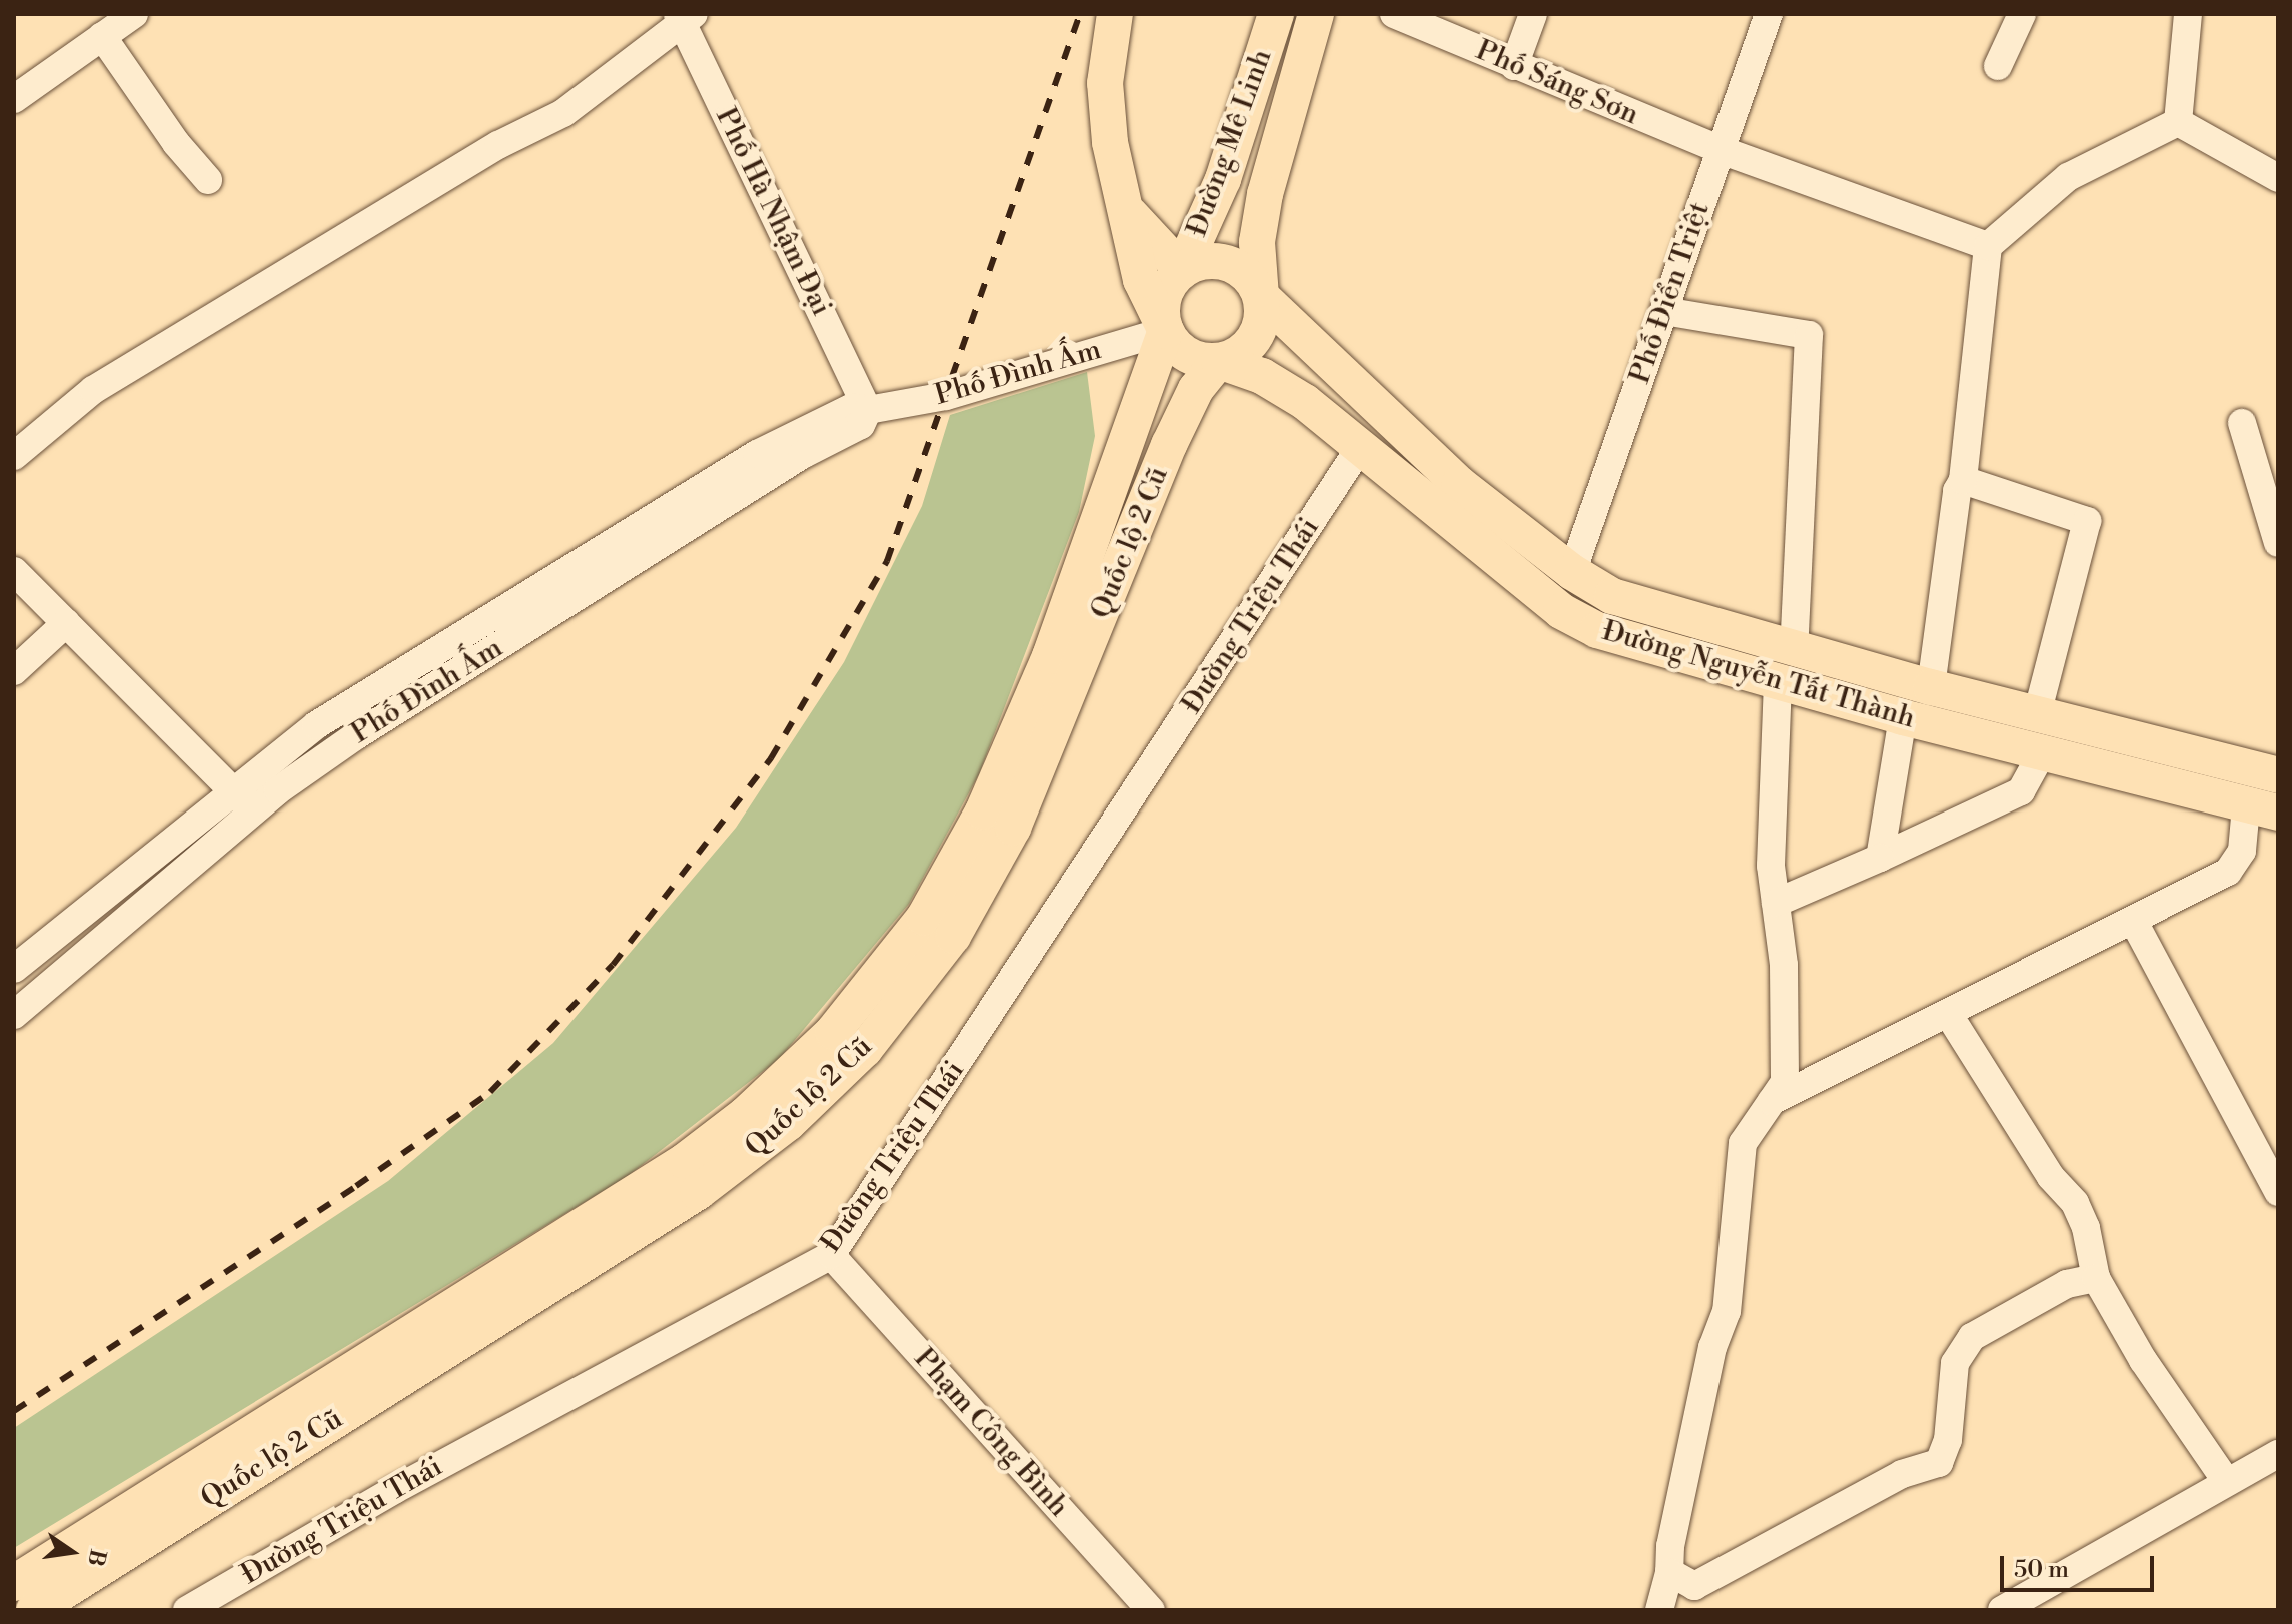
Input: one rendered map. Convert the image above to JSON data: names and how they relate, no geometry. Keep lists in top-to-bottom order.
{
  "streets": {
    "main road": ["Đường Mê Linh", "Quốc lộ 2 Cũ", "Đường Nguyễn Tất Thành"],
    "street": [
      "Phố Sáng Sơn",
      "Phố Hà Nhậm Đại",
      "Phố Điển Triệt",
      "Phố Đình Ấm",
      "Đường Triệu Thái",
      "Phạm Công Bình"
    ]
  },
  "crossings": [
    ["Phố Sáng Sơn", "Phố Điển Triệt"],
    ["Đường Mê Linh", "Phố Đình Ấm"],
    ["Đường Mê Linh", "Quốc lộ 2 Cũ"],
    ["Đường Mê Linh", "Đường Nguyễn Tất Thành"],
    ["Phố Hà Nhậm Đại", "Phố Đình Ấm"],
    ["Phố Điển Triệt", "Đường Nguyễn Tất Thành"],
    ["Phố Đình Ấm", "Quốc lộ 2 Cũ"],
    ["Phố Đình Ấm", "Đường Nguyễn Tất Thành"],
    ["Quốc lộ 2 Cũ", "Đường Nguyễn Tất Thành"],
    ["Đường Triệu Thái", "Đường Nguyễn Tất Thành"],
    ["Đường Triệu Thái", "Phạm Công Bình"]
  ],
  "scale_bar": "50 m",
  "north": "right"
}
